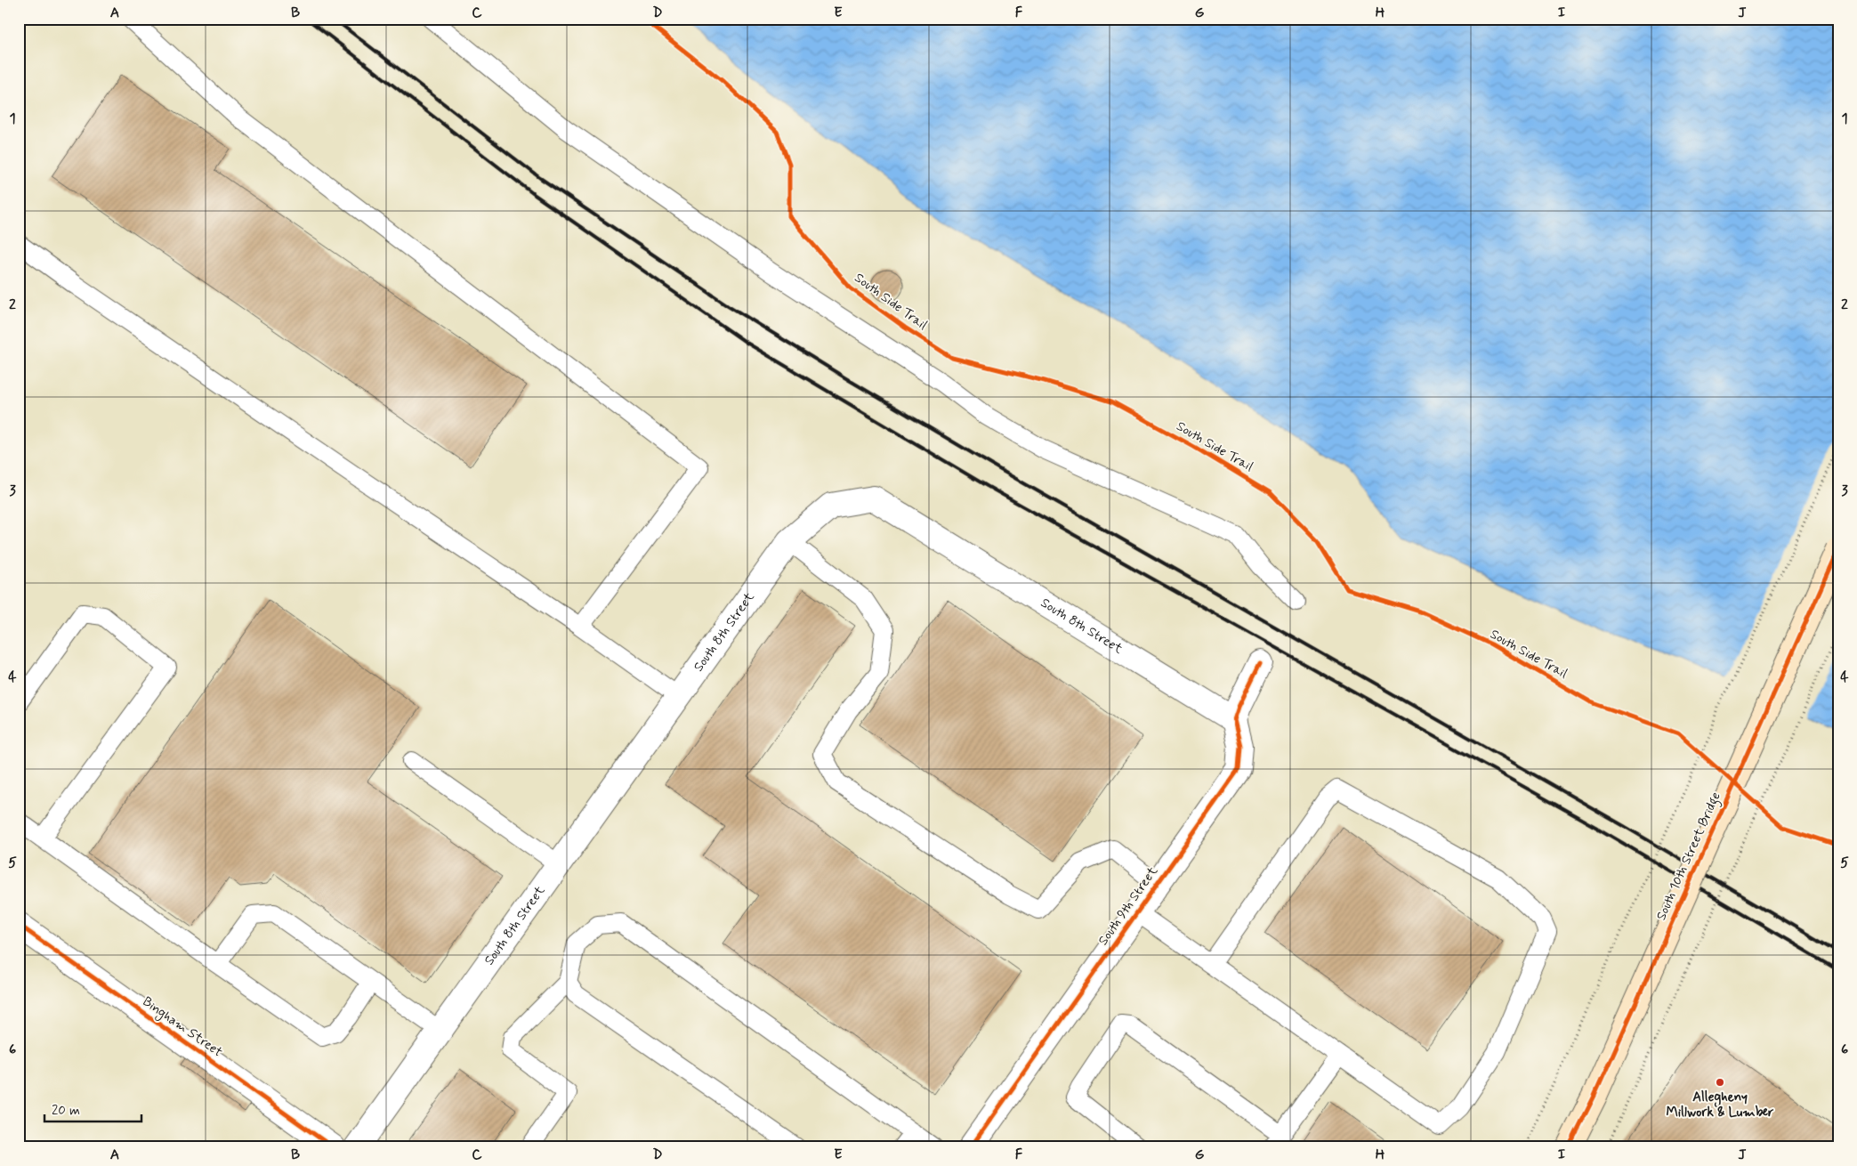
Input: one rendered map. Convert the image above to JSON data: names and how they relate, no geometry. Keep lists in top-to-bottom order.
{
  "streets": {
    "main road": ["South 10th Street Bridge"],
    "street": ["South 8th Street", "South 9th Street", "Bingham Street"],
    "cycle path": ["South Side Trail"]
  },
  "crossings": [
    ["South 8th Street", "South 9th Street"]
  ],
  "places": ["Allegheny Millwork & Lumber"],
  "scale_bar": "20 m",
  "grid": {
    "columns": [
      "A",
      "B",
      "C",
      "D",
      "E",
      "F",
      "G",
      "H",
      "I",
      "J"
    ],
    "rows": [
      "1",
      "2",
      "3",
      "4",
      "5",
      "6"
    ]
  }
}
